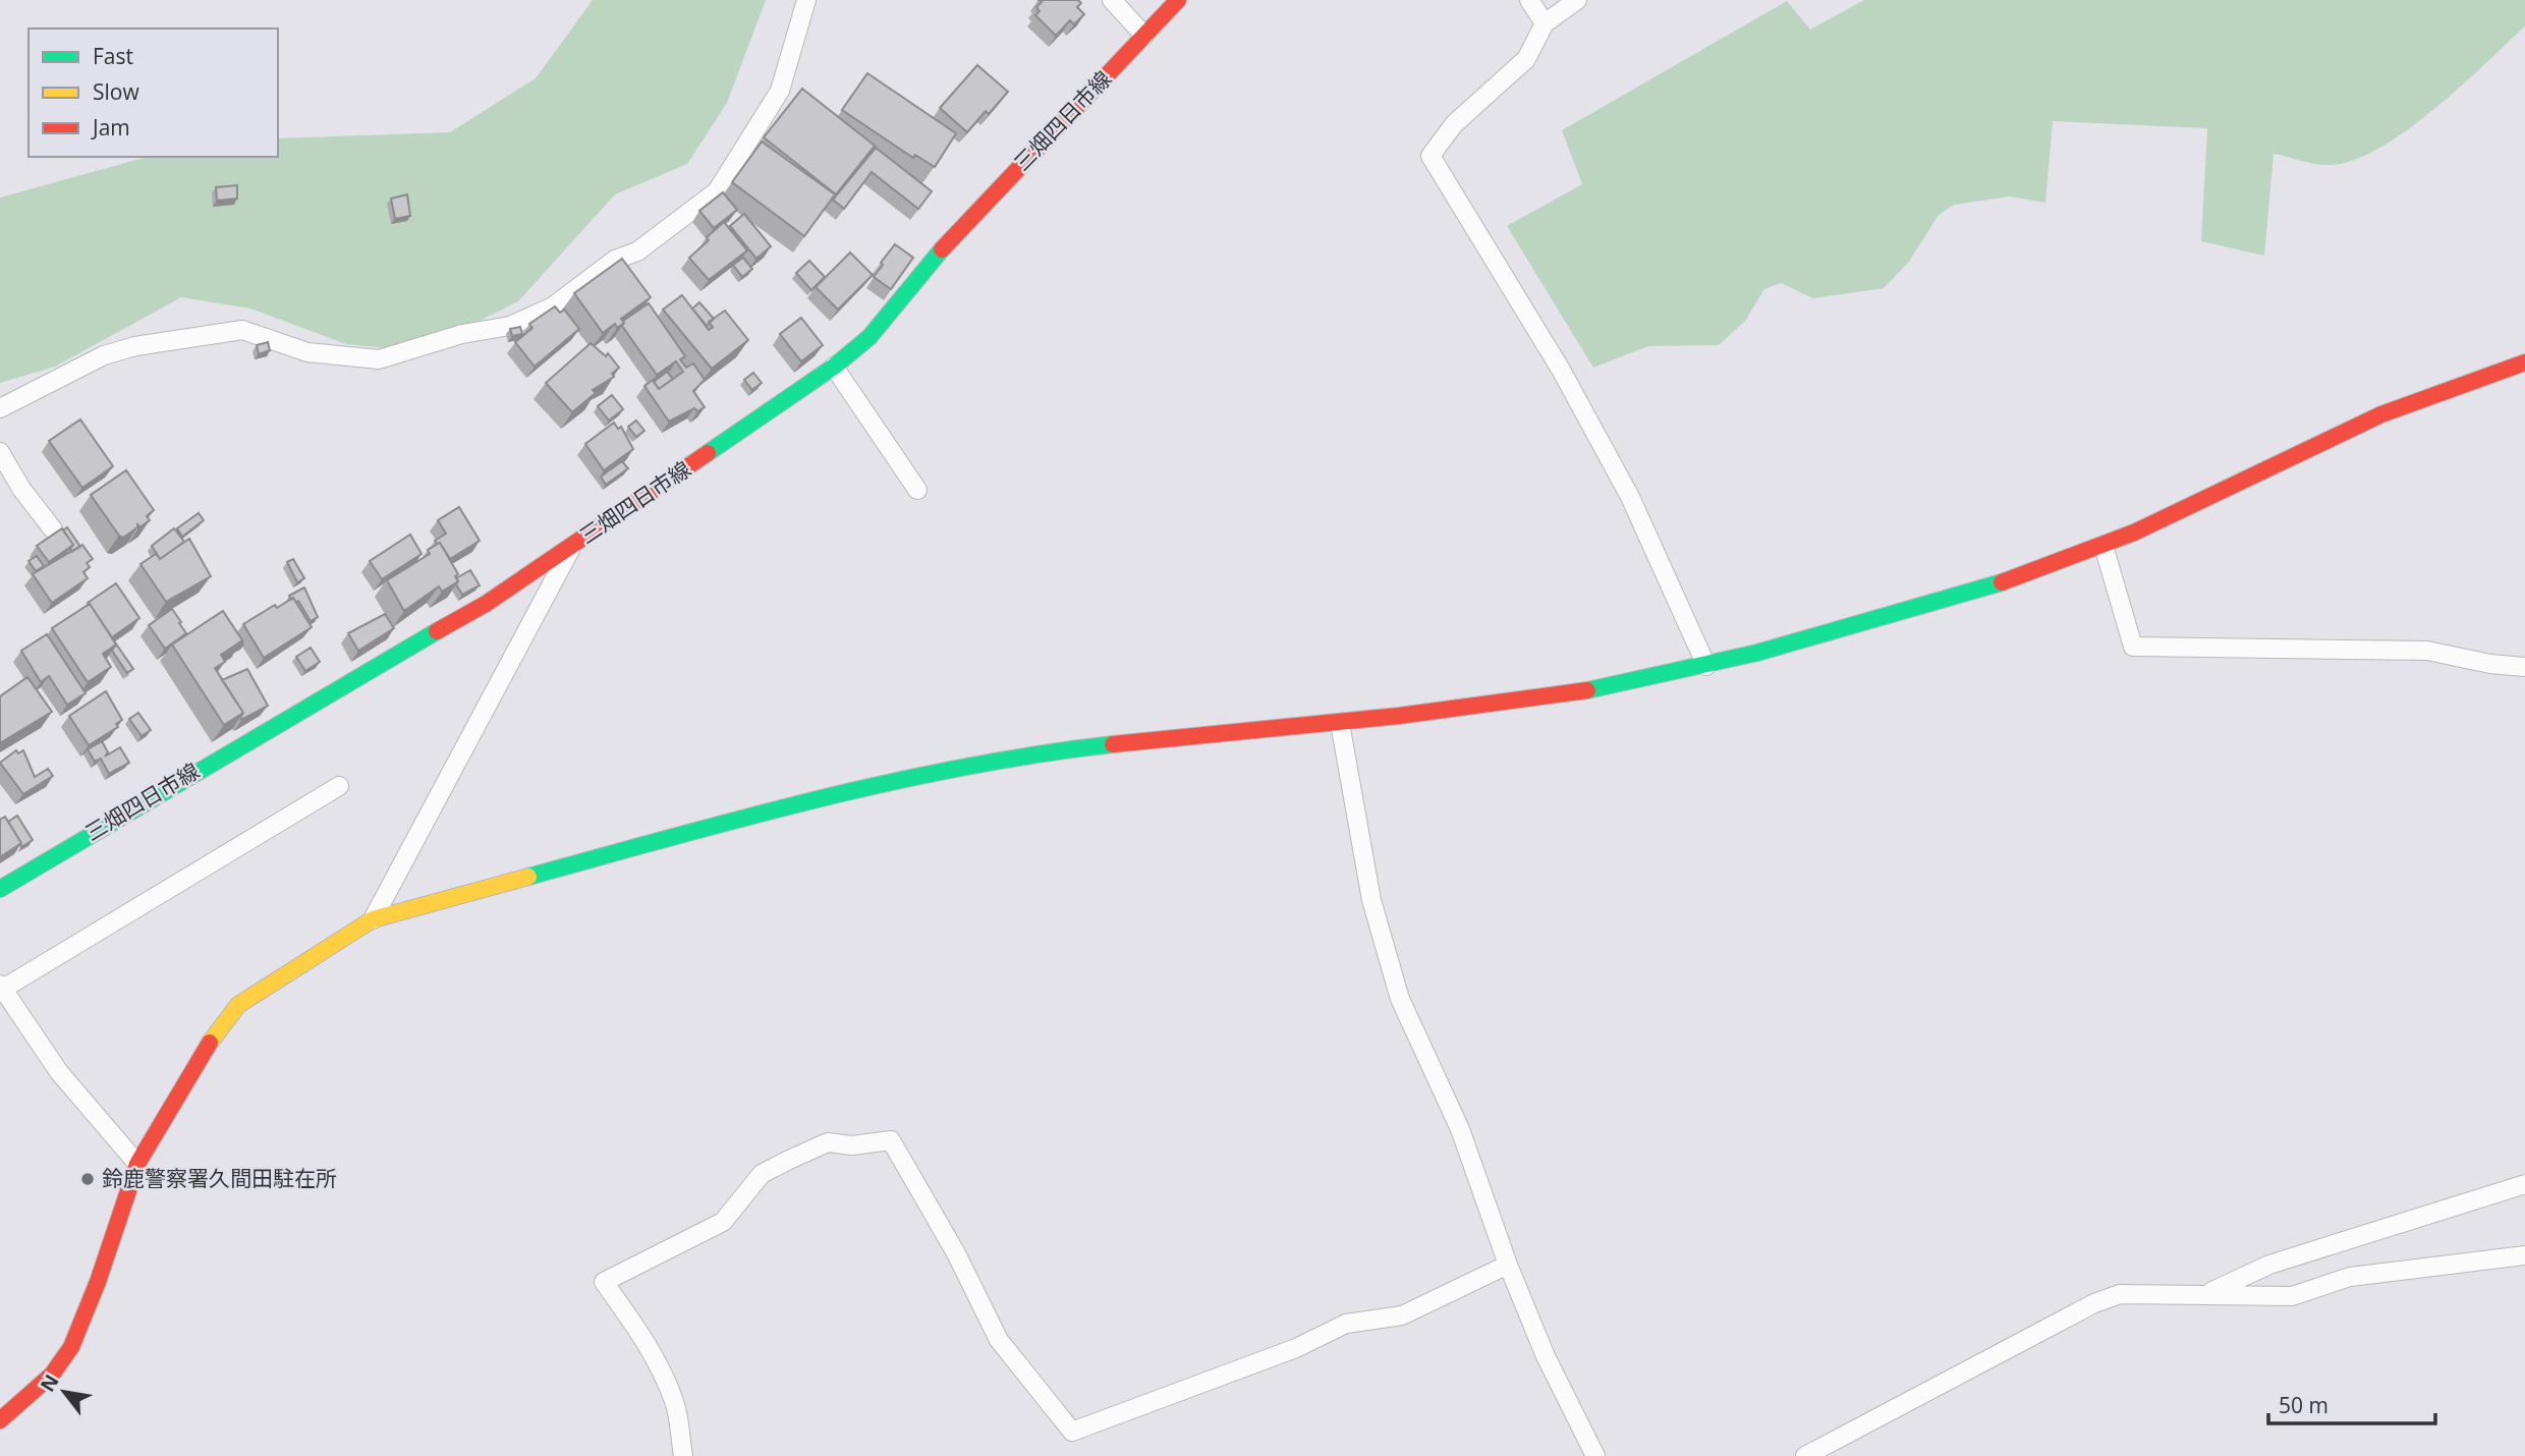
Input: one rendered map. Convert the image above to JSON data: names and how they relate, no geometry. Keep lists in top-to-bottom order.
{
  "streets": {
    "street": ["三畑四日市線"]
  },
  "places": ["鈴鹿警察署久間田駐在所"],
  "legend": ["Fast", "Slow", "Jam"],
  "scale_bar": "50 m",
  "north": "top left"
}
